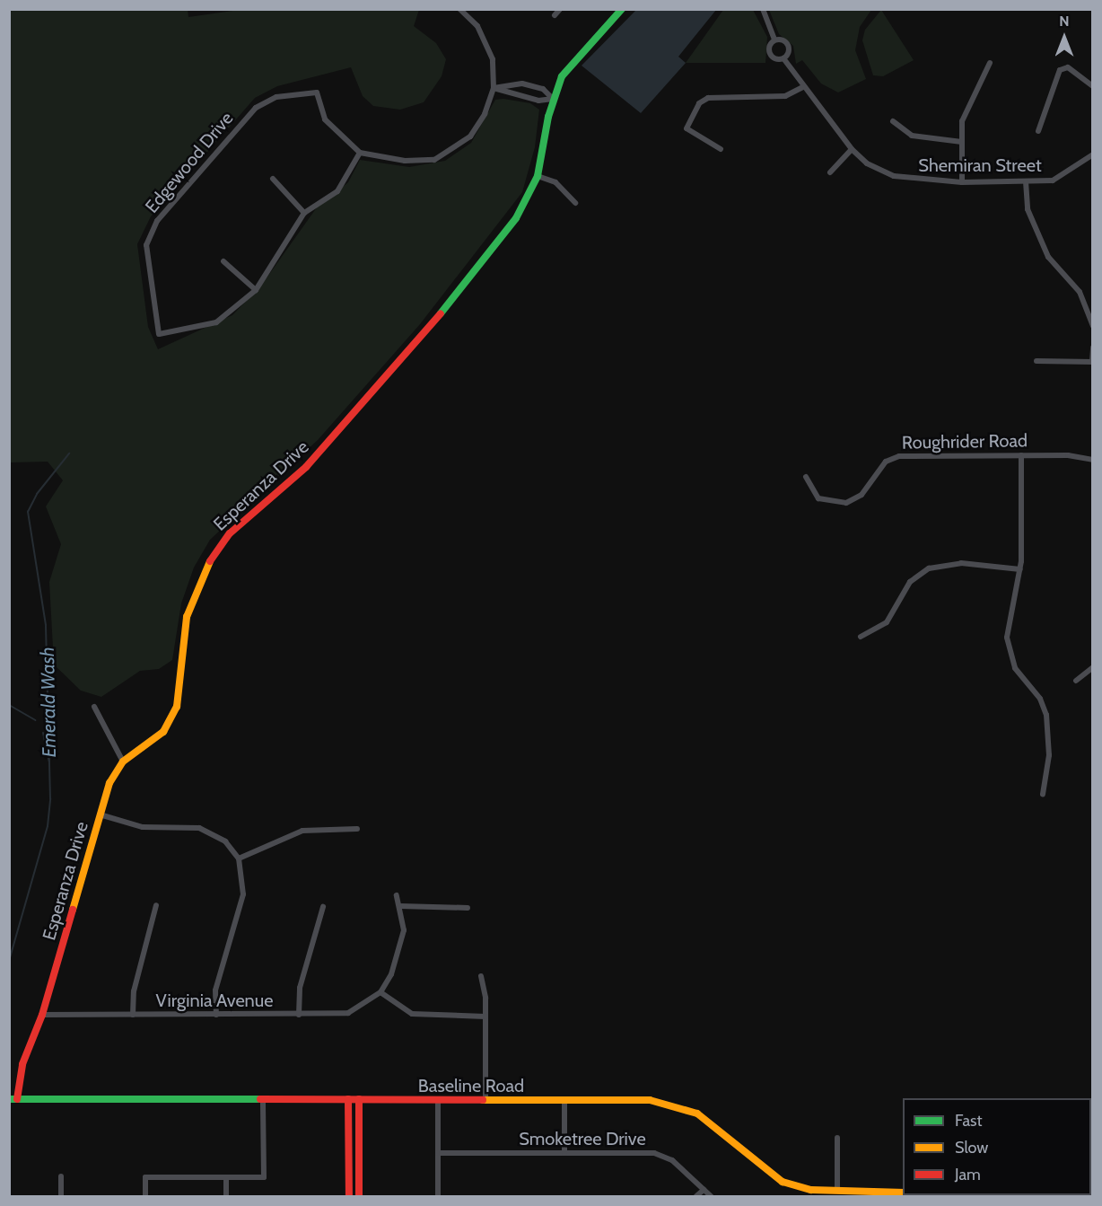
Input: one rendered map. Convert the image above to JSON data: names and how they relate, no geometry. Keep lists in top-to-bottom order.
{
  "streets": {
    "main road": ["Esperanza Drive", "Baseline Road"],
    "street": [
      "Edgewood Drive",
      "Shemiran Street",
      "Roughrider Road",
      "Virginia Avenue",
      "Smoketree Drive"
    ]
  },
  "crossings": [
    ["Esperanza Drive", "Virginia Avenue"],
    ["Esperanza Drive", "Baseline Road"]
  ],
  "water": ["Emerald Wash"],
  "legend": ["Fast", "Slow", "Jam"],
  "north": "top"
}
